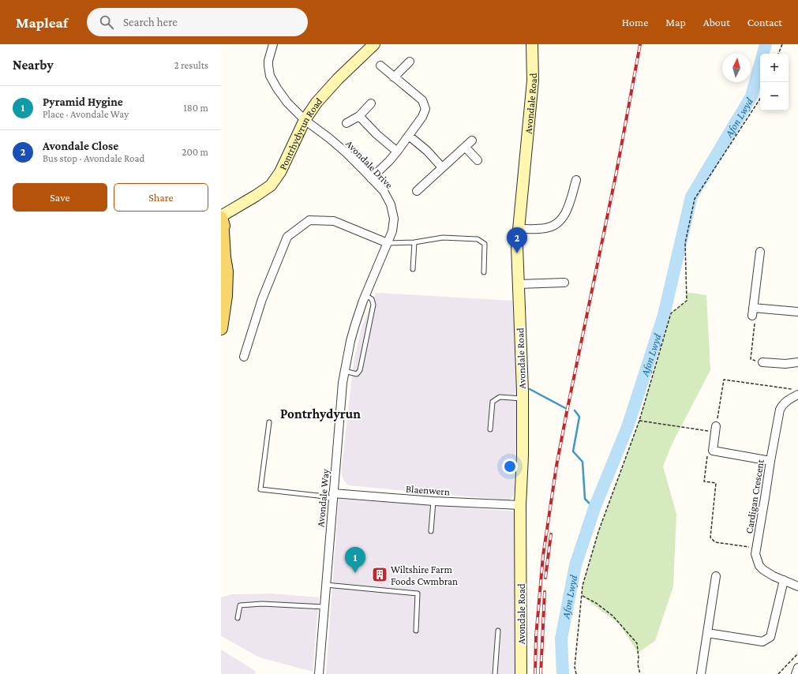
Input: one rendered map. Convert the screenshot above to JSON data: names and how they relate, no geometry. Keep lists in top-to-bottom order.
{
  "streets": {
    "street": [
      "Avondale Road",
      "Pontrhydyrun Road",
      "Avondale Drive",
      "Blaenwern",
      "Cardigan Crescent",
      "Avondale Way"
    ]
  },
  "crossings": [
    ["Avondale Road", "Blaenwern"],
    ["Pontrhydyrun Road", "Avondale Drive"],
    ["Avondale Drive", "Avondale Way"],
    ["Blaenwern", "Avondale Way"]
  ],
  "districts": ["Pontrhydyrun"],
  "water": ["Afon Lwyd"],
  "places": {
    "building": ["Wiltshire Farm Foods Cwmbran"]
  },
  "north": "top",
  "page": {
    "header": "Mapleaf",
    "search": "Search here",
    "nav": [
      "Home",
      "Map",
      "About",
      "Contact"
    ],
    "heading": ["Nearby", "2 results"],
    "map_buttons": ["+", "−"],
    "list": [
      {
        "mark": "1",
        "name": "Pyramid Hygine",
        "note": "Place · Avondale Way",
        "value": "180 m"
      },
      {
        "mark": "2",
        "name": "Avondale Close",
        "note": "Bus stop · Avondale Road",
        "value": "200 m"
      }
    ],
    "buttons": ["Save", "Share"],
    "pins": ["2", "1"]
  }
}
